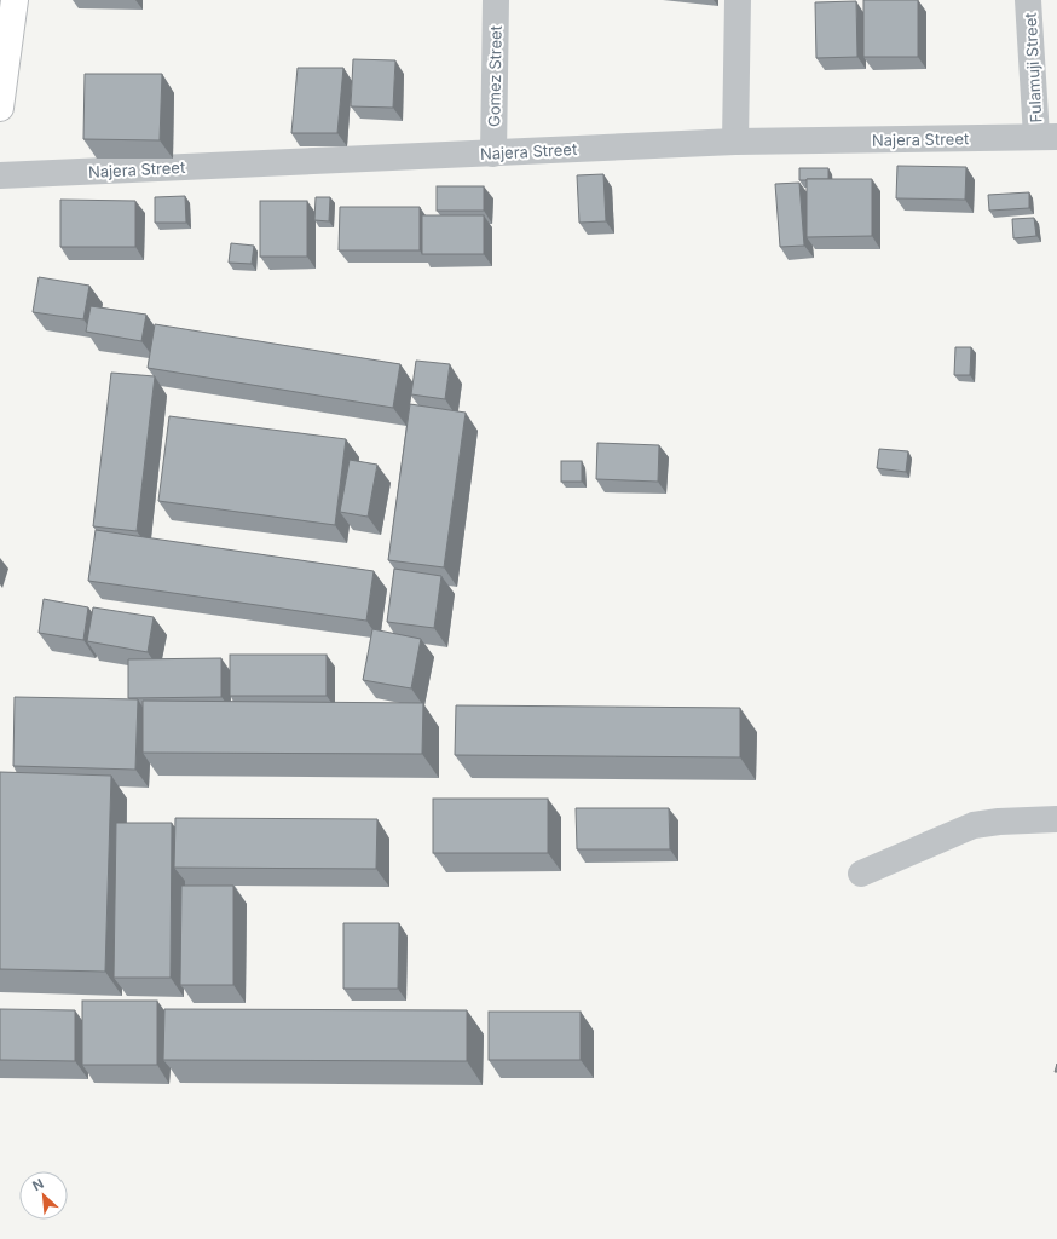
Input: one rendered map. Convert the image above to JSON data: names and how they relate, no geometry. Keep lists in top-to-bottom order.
{
  "streets": {
    "street": ["Fulamuji Street", "Gomez Street", "Najera Street"]
  },
  "crossings": [
    ["Fulamuji Street", "Najera Street"],
    ["Gomez Street", "Najera Street"]
  ],
  "north": "top left"
}
